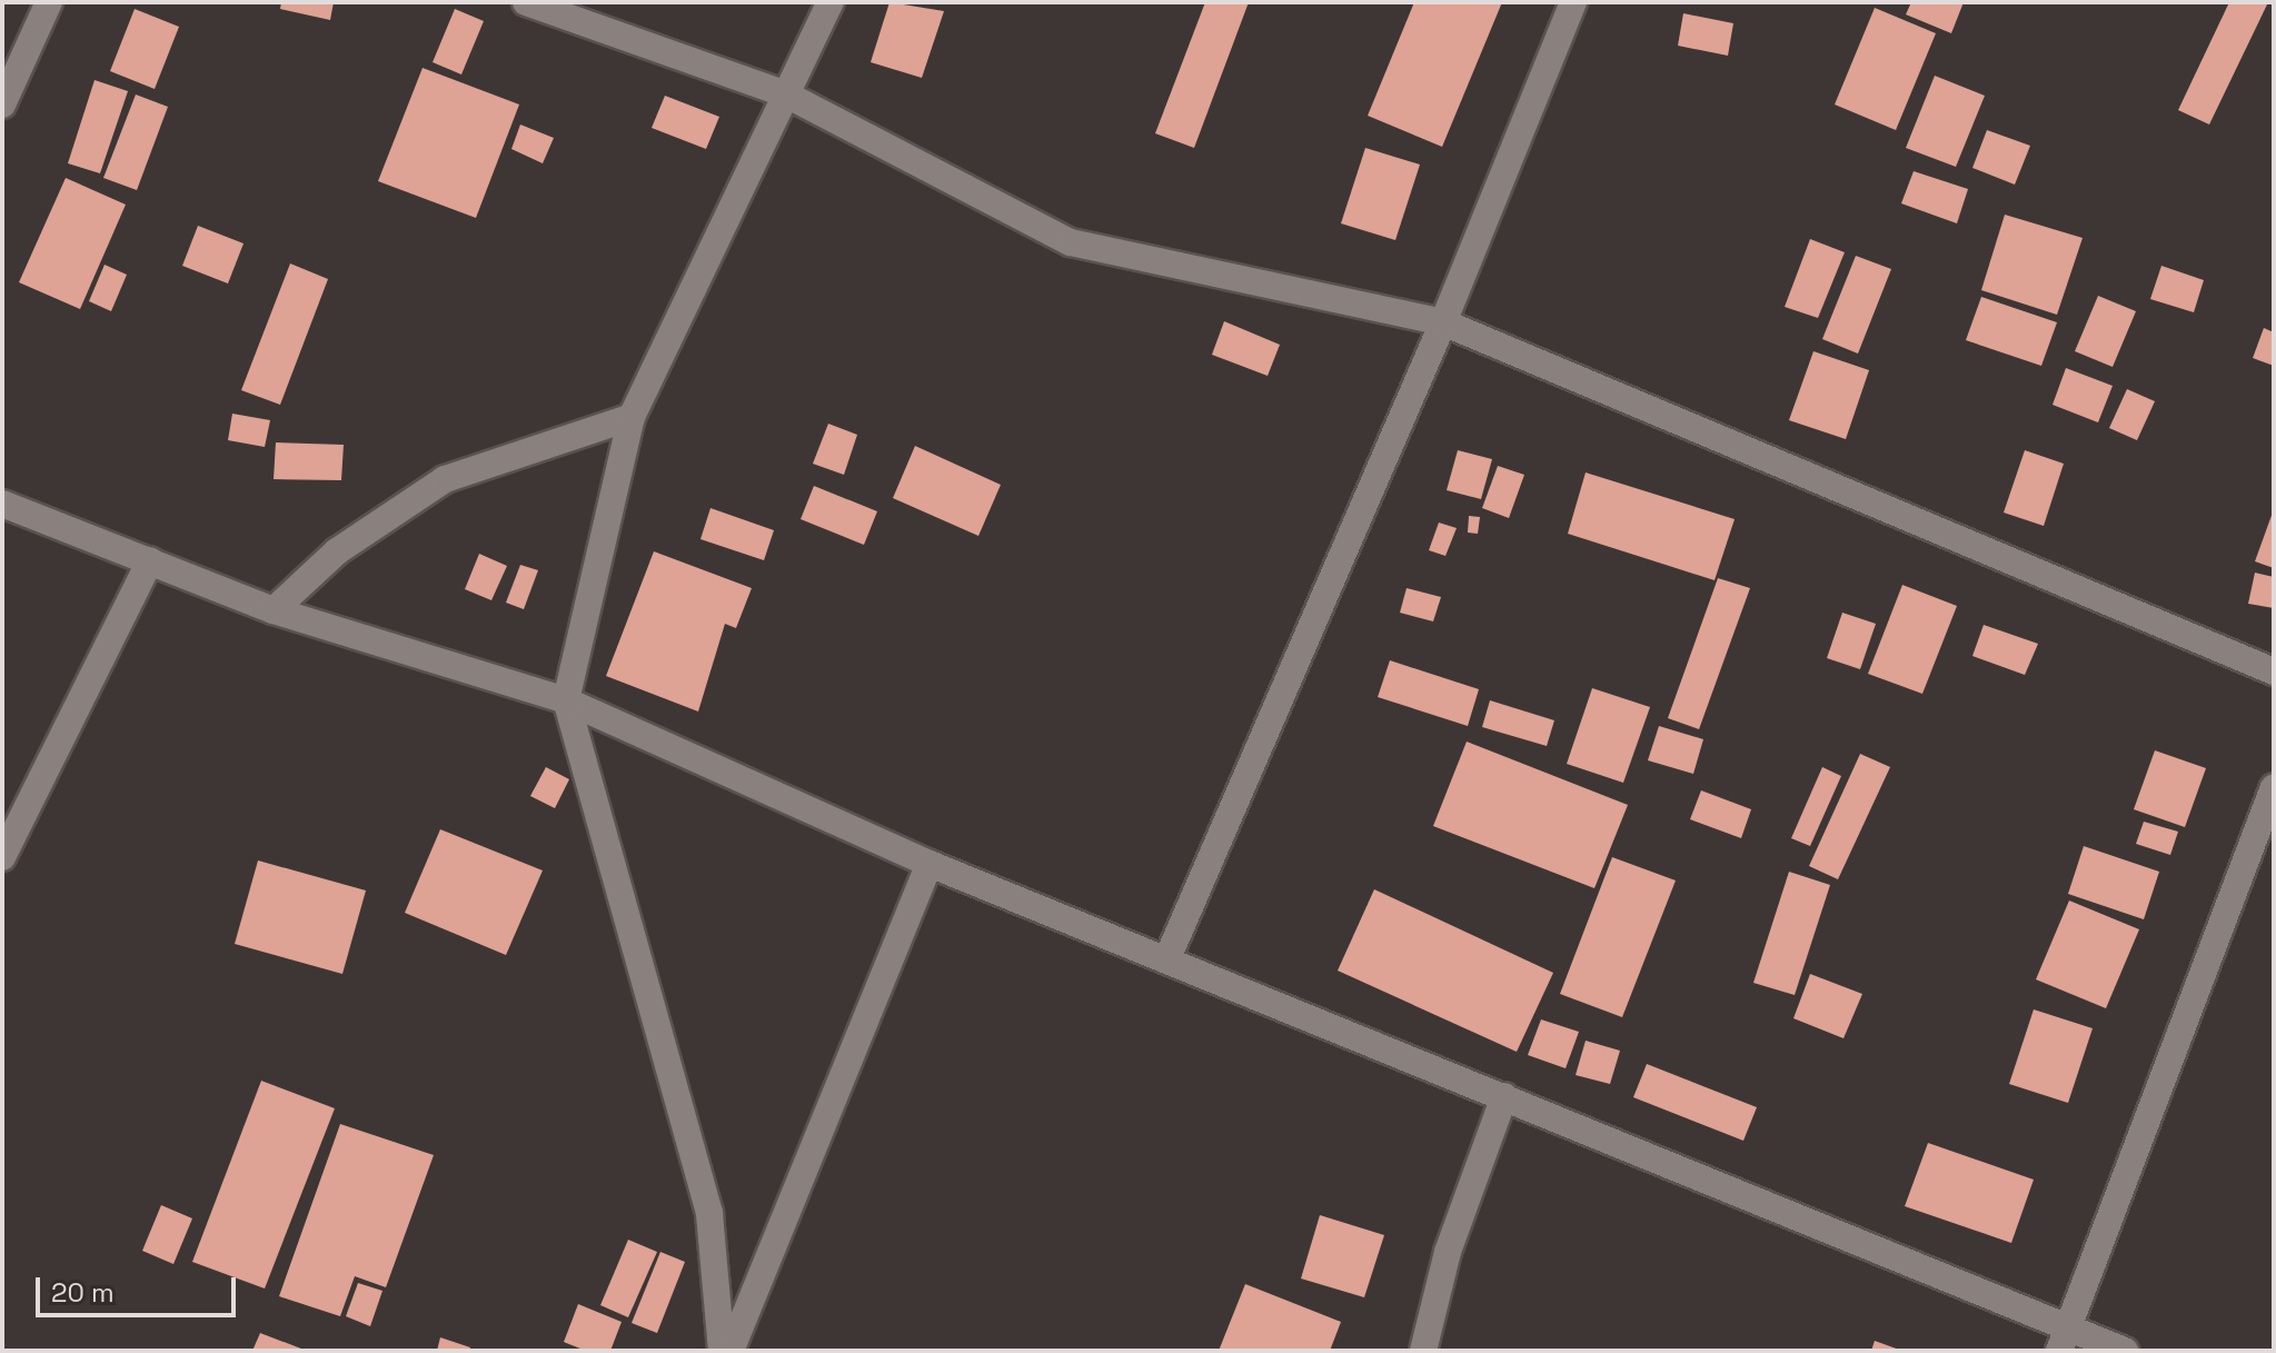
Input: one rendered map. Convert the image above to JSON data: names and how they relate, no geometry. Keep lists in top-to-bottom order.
{
  "scale_bar": "20 m"
}
